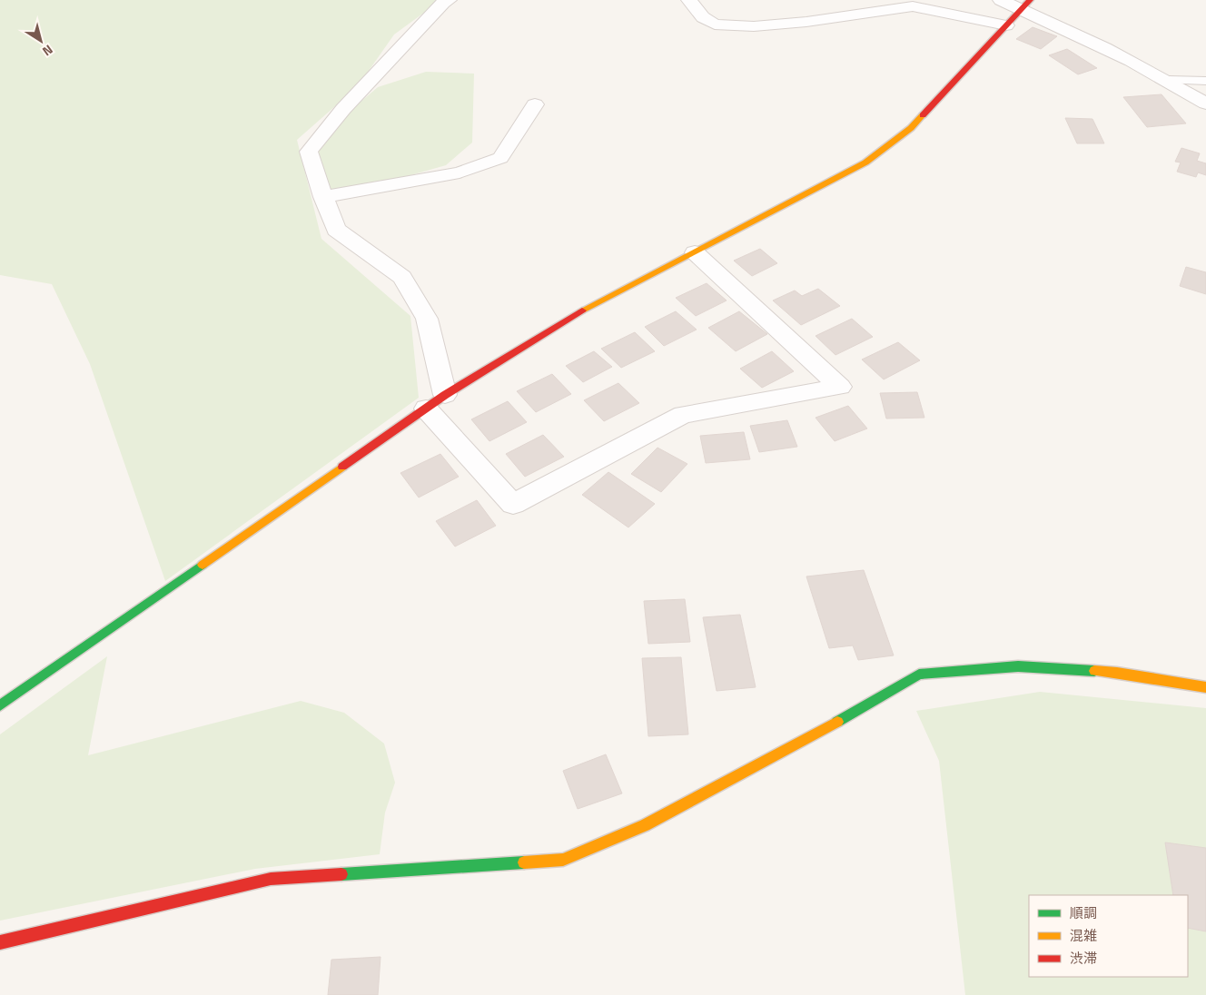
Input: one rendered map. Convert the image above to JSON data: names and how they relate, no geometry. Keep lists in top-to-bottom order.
{
  "legend": ["順調", "混雑", "渋滞"],
  "north": "bottom right"
}
